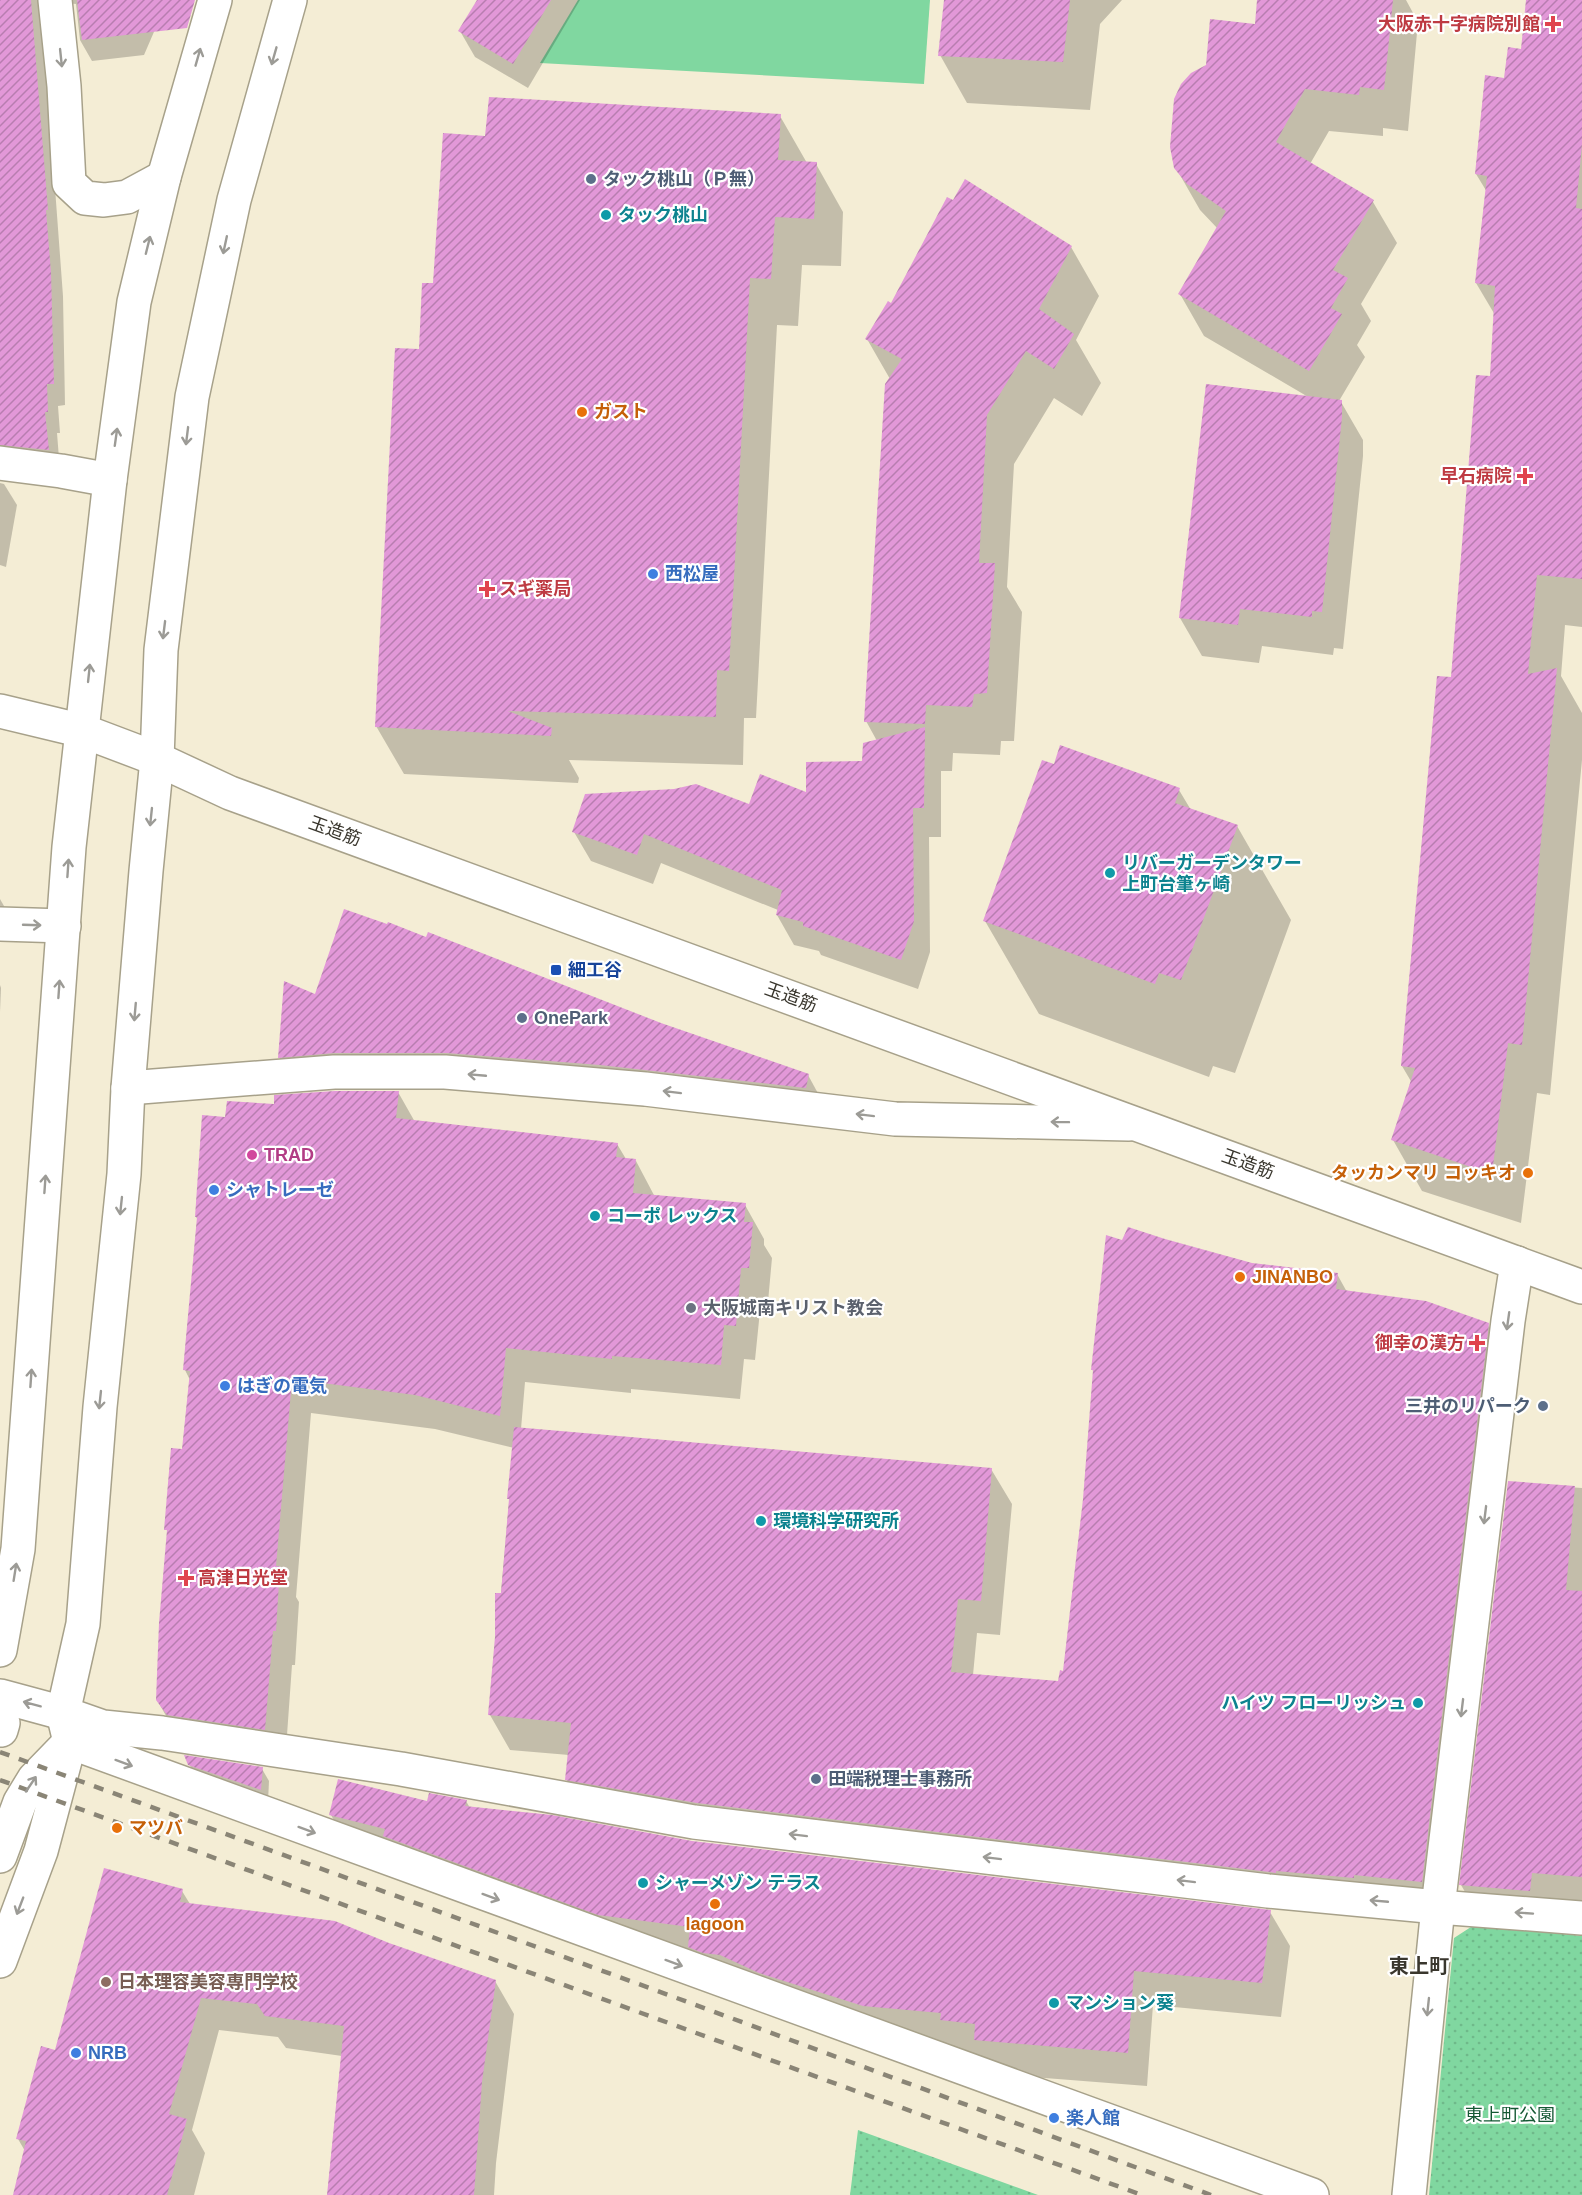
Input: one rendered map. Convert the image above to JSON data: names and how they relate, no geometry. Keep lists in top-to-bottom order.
{
  "streets": {
    "street": ["玉造筋"]
  },
  "districts": ["東上町"],
  "parks": ["東上町公園"],
  "places": {
    "health": [
      "大阪赤十字病院別館",
      "早石病院",
      "スギ薬局",
      "御幸の漢方",
      "高津日光堂"
    ],
    "other": [
      "タック桃山（Ｐ無）",
      "タック桃山",
      "ガスト",
      "西松屋",
      "リバーガーデンタワー 上町台筆ヶ崎",
      "OnePark",
      "TRAD",
      "タッカンマリ コッキオ",
      "シャトレーゼ",
      "コーポ レックス",
      "JINANBO",
      "大阪城南キリスト教会",
      "はぎの電気",
      "三井のリパーク",
      "環境科学研究所",
      "ハイツ フローリッシュ",
      "田端税理士事務所",
      "マツバ",
      "シャーメゾン テラス",
      "lagoon",
      "日本理容美容専門学校",
      "マンション葵",
      "NRB",
      "楽人館"
    ],
    "transit": ["細工谷"]
  }
}
